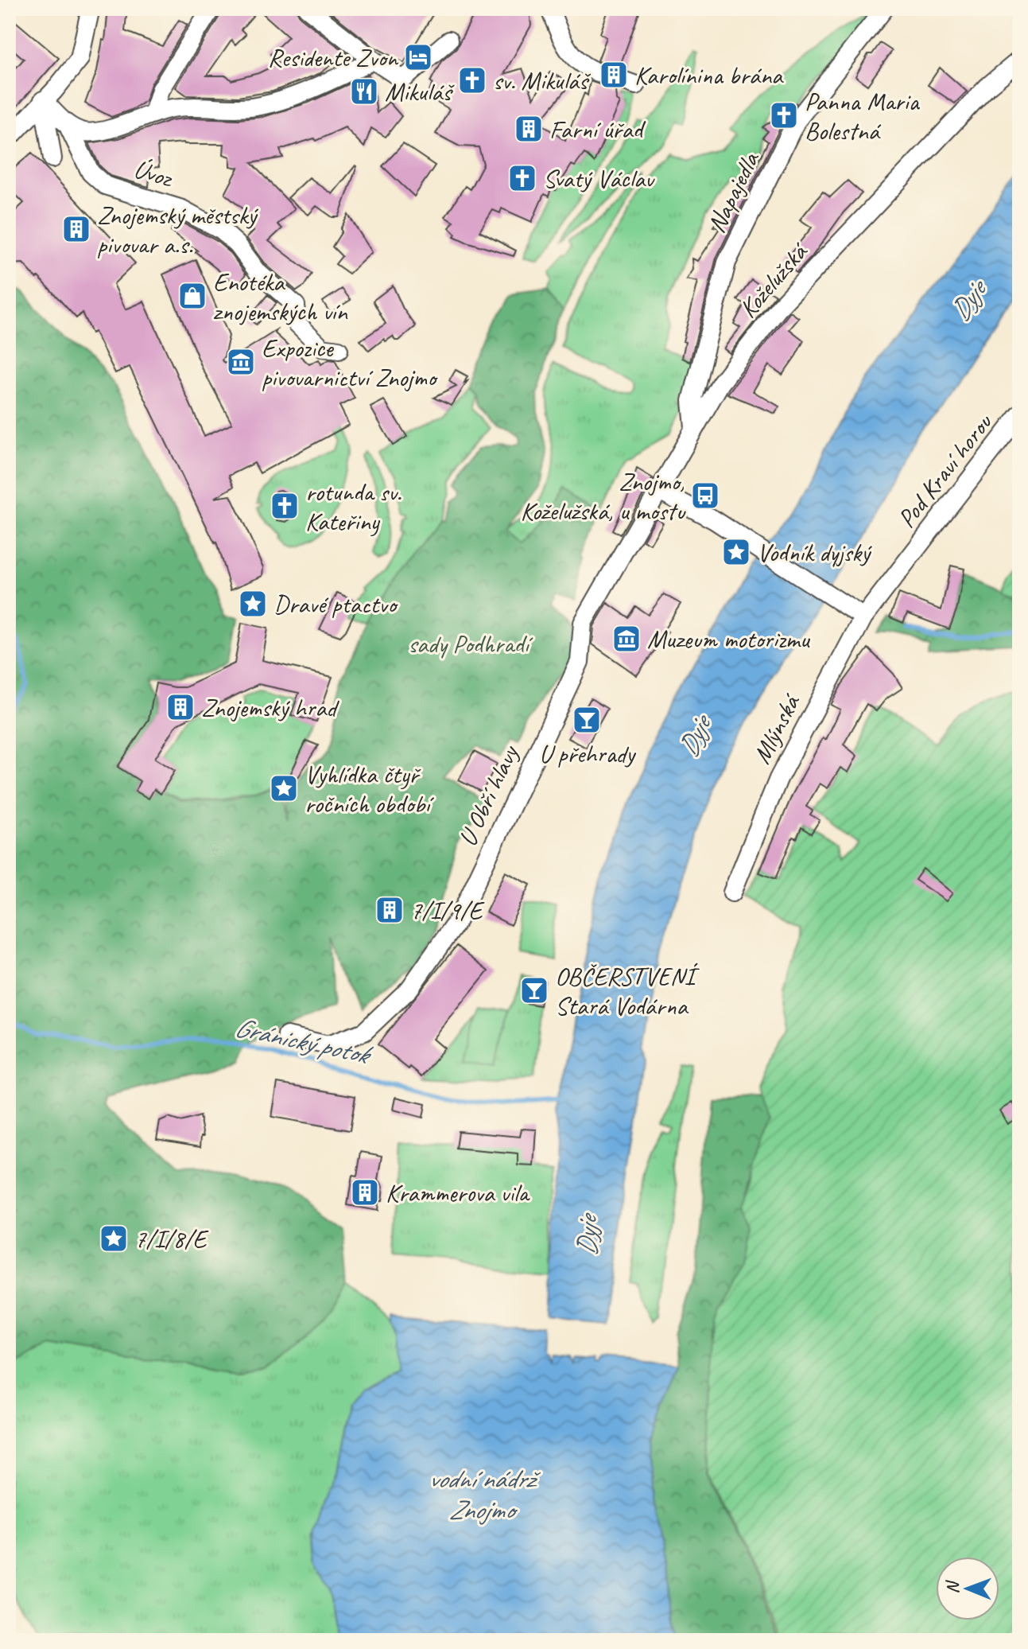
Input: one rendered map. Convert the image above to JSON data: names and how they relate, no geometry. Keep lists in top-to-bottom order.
{
  "streets": {
    "street": [
      "Úvoz",
      "Napajedla",
      "Koželužská",
      "Pod Kraví horou",
      "Mlýnská",
      "U Obří hlavy"
    ]
  },
  "crossings": [
    ["Napajedla", "Koželužská"],
    ["Koželužská", "U Obří hlavy"],
    ["Pod Kraví horou", "Mlýnská"]
  ],
  "water": ["Dyje", "Gránický potok", "vodní nádrž Znojmo"],
  "parks": ["sady Podhradí"],
  "places": {
    "hotel": ["Residente Zvon"],
    "building": [
      "Karolínina brána",
      "Farní úřad",
      "Znojemský městský pivovar a.s.",
      "Znojemský hrad",
      "7/I/9/E",
      "Krammerova vila"
    ],
    "church": [
      "sv. Mikuláš",
      "Panna Maria Bolestná",
      "Svatý Václav",
      "rotunda sv. Kateřiny"
    ],
    "restaurant": ["Mikuláš"],
    "shop": ["Enotéka znojemských vín"],
    "museum": ["Expozice pivovarnictví Znojmo", "Muzeum motorizmu"],
    "bus stop": ["Znojmo, Koželužská, u mostu"],
    "place": [
      "Vodník dyjský",
      "Dravé ptactvo",
      "Vyhlídka čtyř ročních období",
      "7/I/8/E"
    ],
    "bar": ["U přehrady", "OBČERSTVENÍ Stará Vodárna"]
  },
  "north": "left"
}
